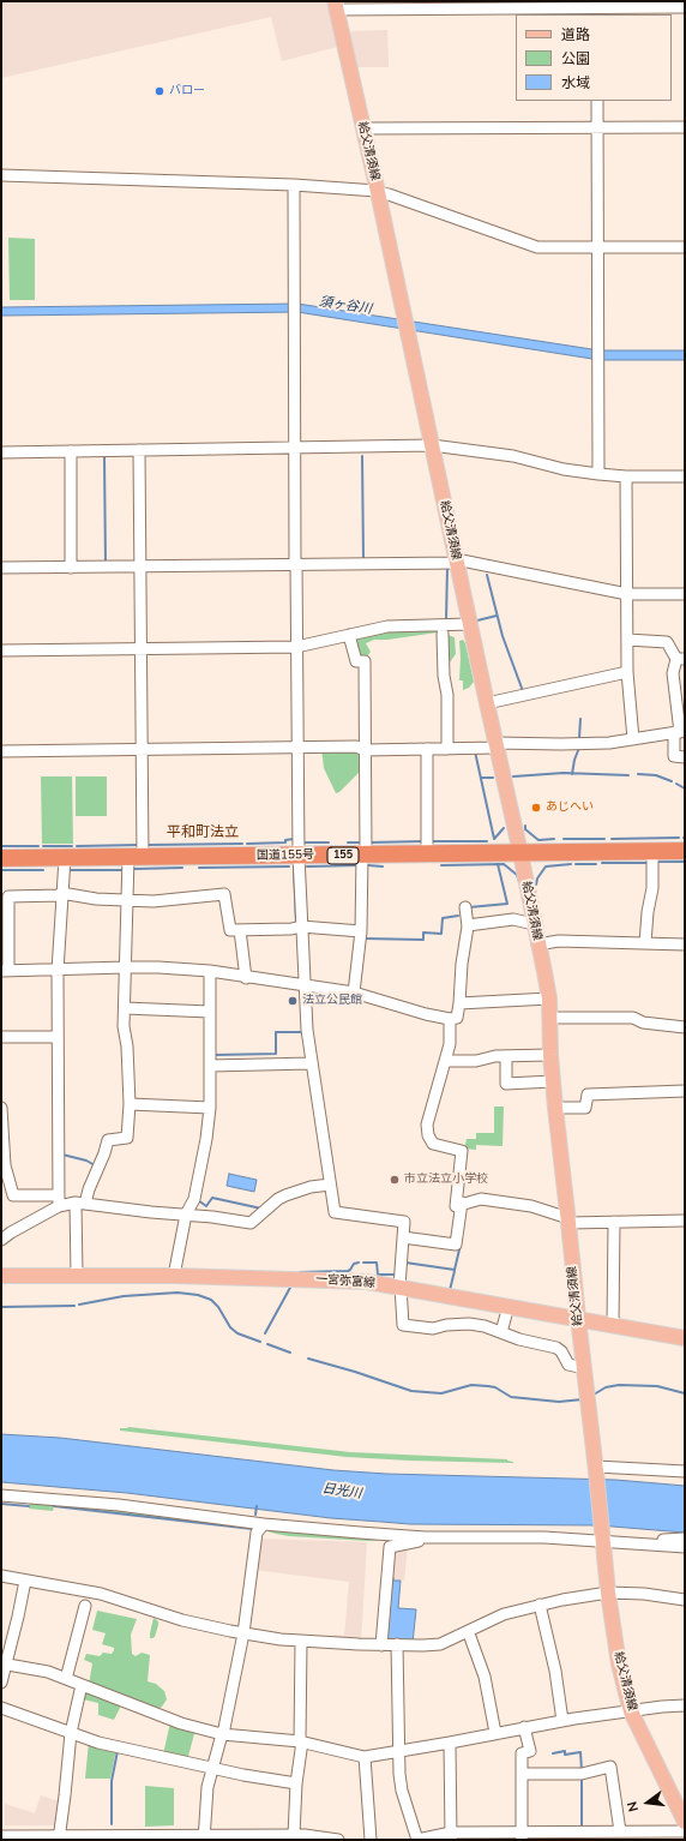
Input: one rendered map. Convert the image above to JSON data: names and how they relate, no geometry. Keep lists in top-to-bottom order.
{
  "streets": {
    "highway": ["国道155号", "155"],
    "main road": ["給父清須線", "一宮弥富線"]
  },
  "crossings": [
    ["給父清須線", "国道155号"],
    ["給父清須線", "一宮弥富線"]
  ],
  "districts": ["平和町法立"],
  "water": ["須ヶ谷川", "日光川"],
  "places": [
    "バロー",
    "あじへい",
    "法立公民館",
    "市立法立小学校"
  ],
  "legend": ["道路", "公園", "水域"],
  "north": "left"
}
